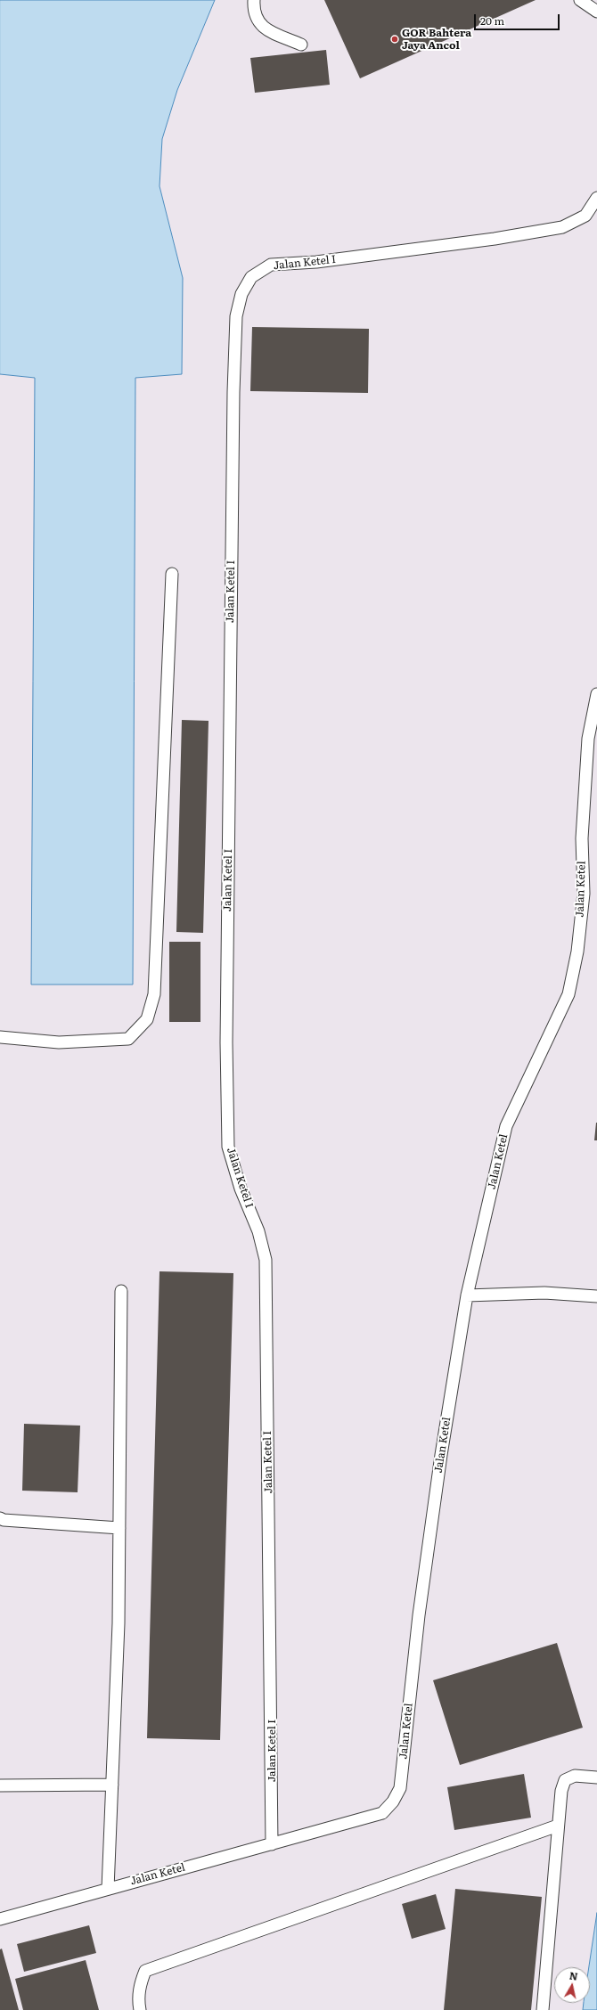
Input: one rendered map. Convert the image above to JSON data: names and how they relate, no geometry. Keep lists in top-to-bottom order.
{
  "streets": {
    "lane": ["Jalan Ketel I", "Jalan Ketel"]
  },
  "crossings": [
    ["Jalan Ketel I", "Jalan Ketel"]
  ],
  "places": ["GOR Bahtera Jaya Ancol"],
  "scale_bar": "20 m",
  "north": "top"
}
